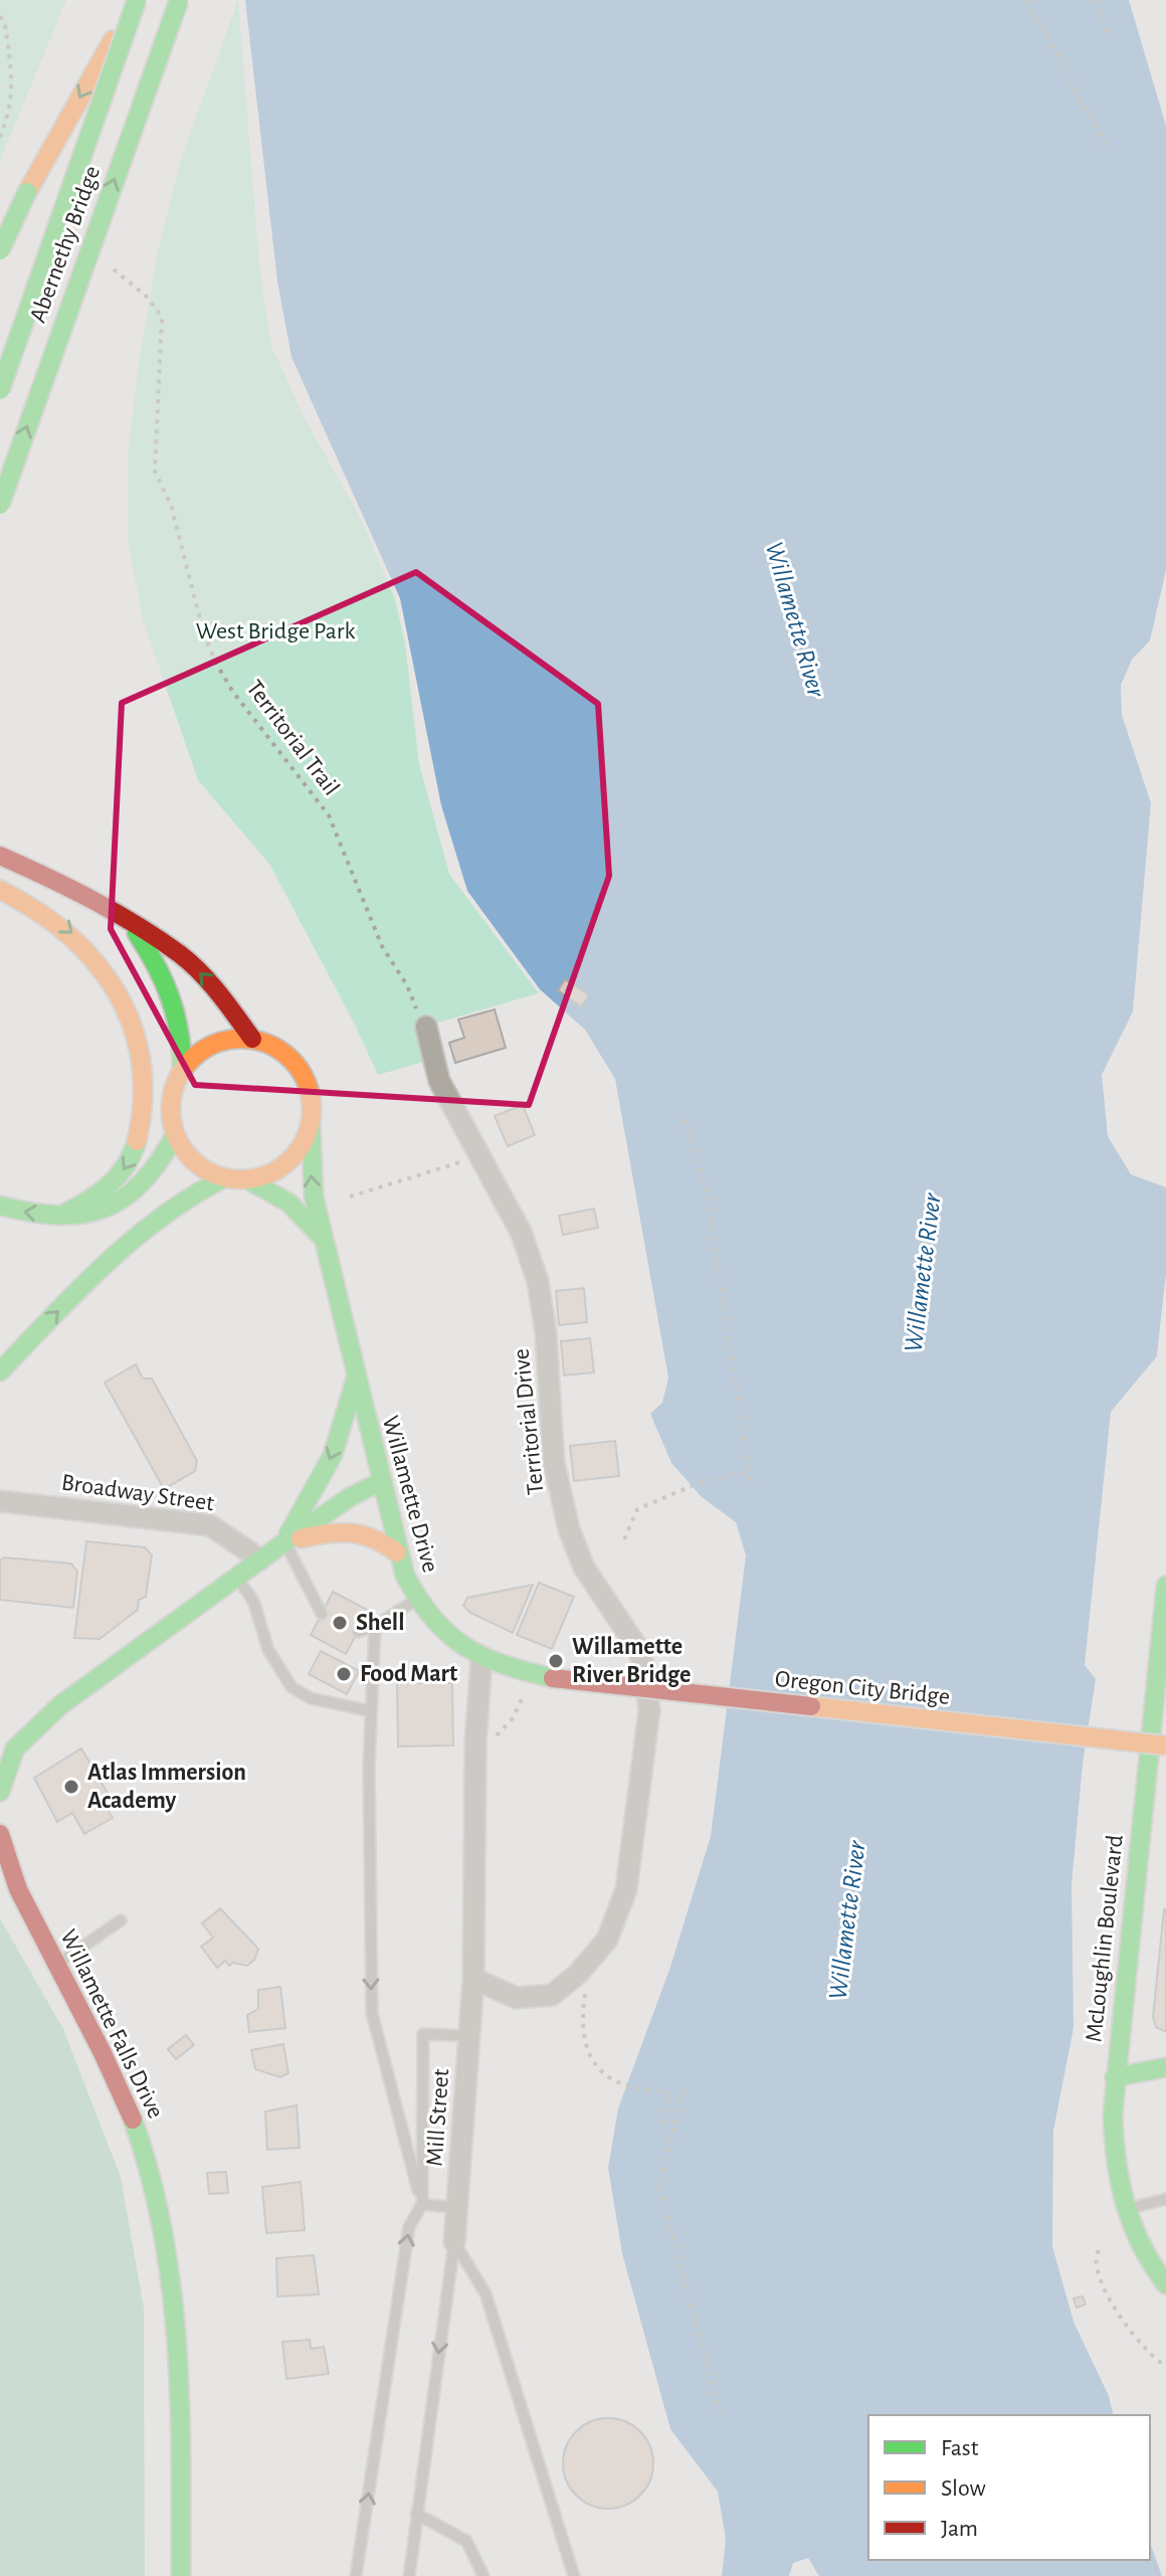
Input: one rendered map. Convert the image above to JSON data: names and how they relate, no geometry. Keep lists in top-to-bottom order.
{
  "streets": {
    "main road": [
      "Abernethy Bridge",
      "Willamette Drive",
      "Oregon City Bridge",
      "McLoughlin Boulevard",
      "Willamette Falls Drive"
    ],
    "street": ["Territorial Drive", "Broadway Street", "Mill Street"],
    "path": ["Territorial Trail"]
  },
  "crossings": [
    ["Territorial Trail", "Territorial Drive"],
    ["Territorial Drive", "Mill Street"],
    ["Willamette Drive", "Oregon City Bridge"],
    ["Willamette Drive", "Mill Street"]
  ],
  "water": ["Willamette River"],
  "parks": ["West Bridge Park"],
  "places": [
    "Shell",
    "Willamette River Bridge",
    "Food Mart",
    "Atlas Immersion Academy"
  ],
  "legend": ["Fast", "Slow", "Jam"]
}
